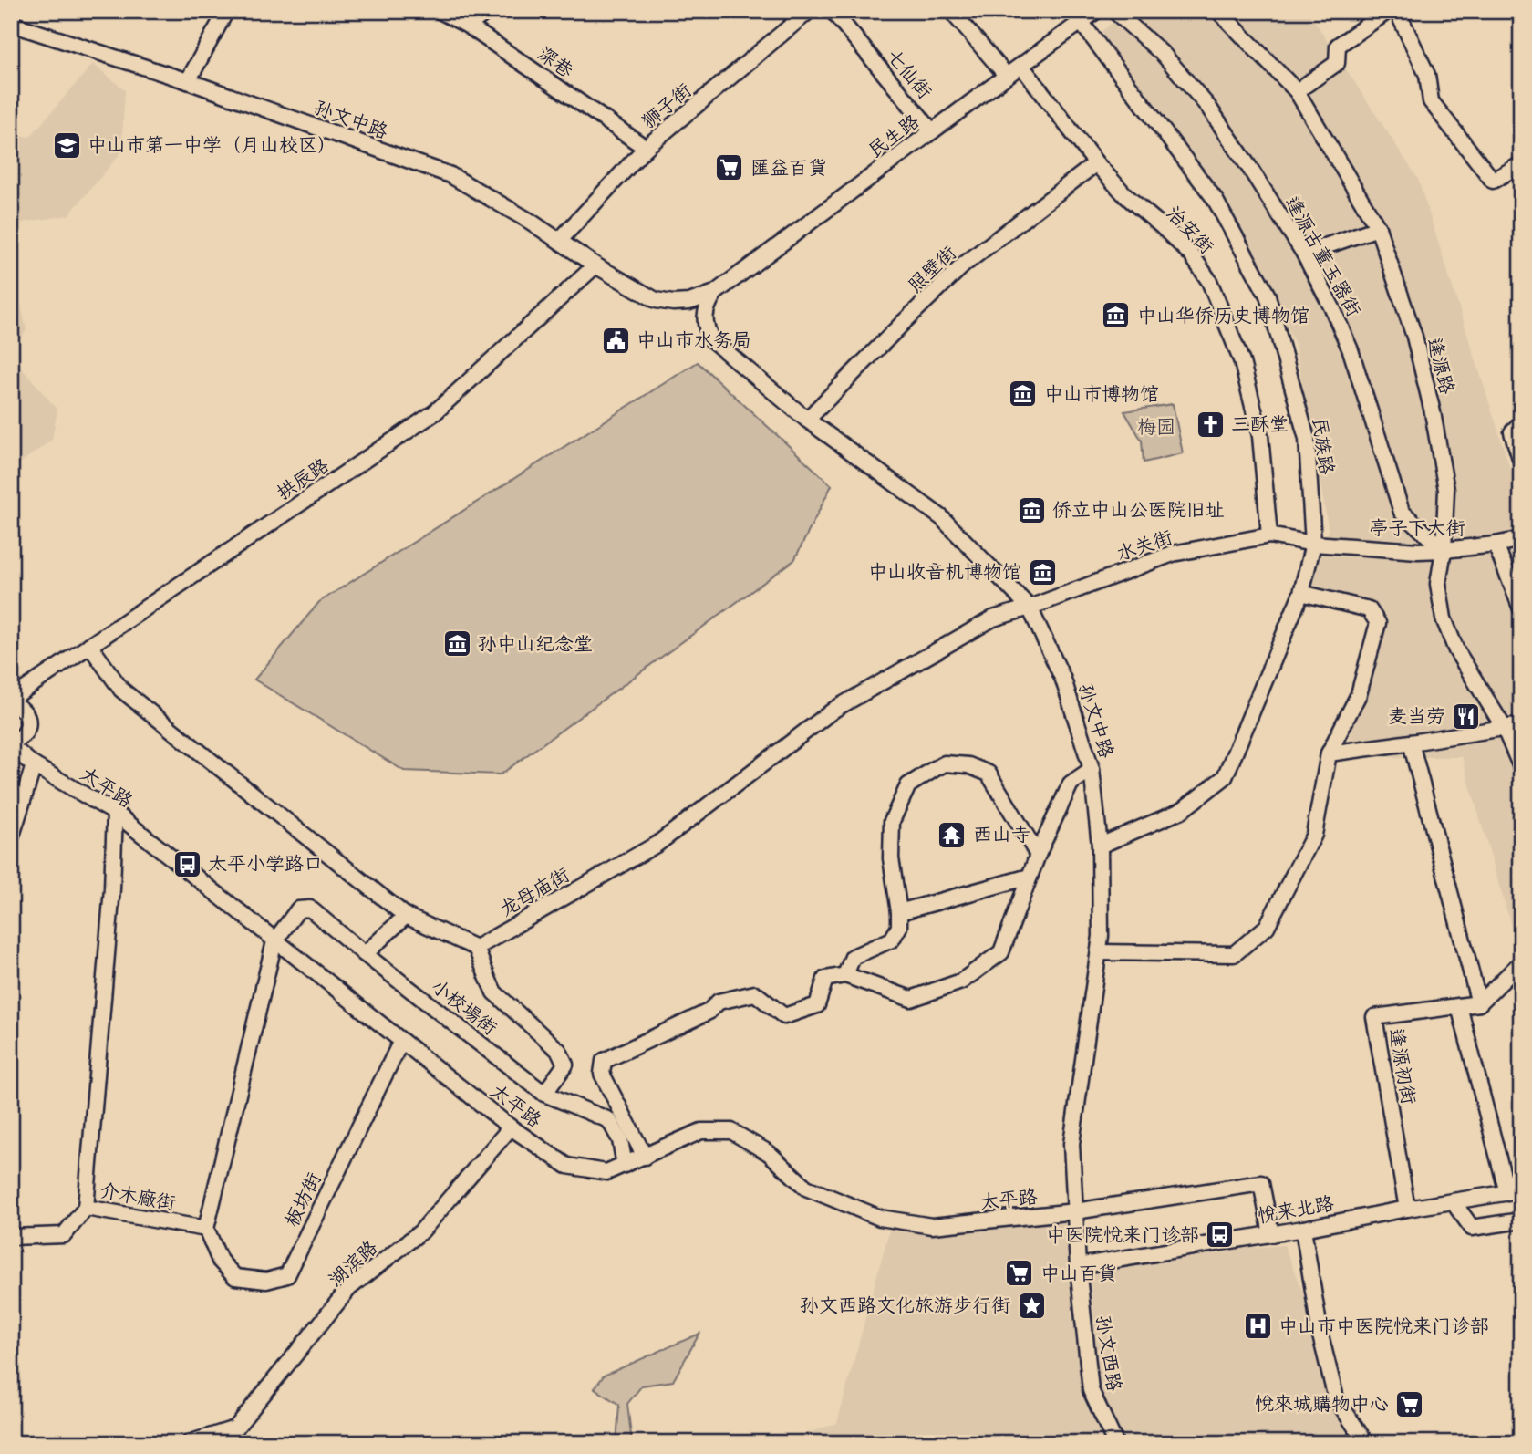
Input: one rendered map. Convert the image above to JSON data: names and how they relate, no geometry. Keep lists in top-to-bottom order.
{
  "streets": {
    "street": [
      "深巷",
      "七仙街",
      "狮子街",
      "孙文中路",
      "民生路",
      "治安街",
      "逢源古董玉器街",
      "照壁街",
      "逢源路",
      "民族路",
      "拱辰路",
      "亭子下大街",
      "水关街",
      "太平路",
      "龙母庙街",
      "小校場街",
      "逢源初街",
      "介木廠街",
      "板坊街",
      "悦来北路",
      "湖滨路",
      "孙文西路"
    ]
  },
  "crossings": [
    ["深巷", "狮子街"],
    ["七仙街", "民生路"],
    ["狮子街", "孙文中路"],
    ["孙文中路", "民生路"],
    ["孙文中路", "照壁街"],
    ["孙文中路", "民族路"],
    ["孙文中路", "拱辰路"],
    ["孙文中路", "水关街"],
    ["孙文中路", "太平路"],
    ["孙文中路", "龙母庙街"],
    ["孙文中路", "悦来北路"],
    ["孙文中路", "孙文西路"],
    ["民生路", "治安街"],
    ["民生路", "民族路"],
    ["治安街", "照壁街"],
    ["治安街", "水关街"],
    ["逢源古董玉器街", "逢源路"],
    ["逢源古董玉器街", "亭子下大街"],
    ["逢源路", "亭子下大街"],
    ["民族路", "亭子下大街"],
    ["民族路", "水关街"],
    ["亭子下大街", "水关街"],
    ["水关街", "龙母庙街"],
    ["太平路", "小校場街"],
    ["太平路", "介木廠街"],
    ["太平路", "板坊街"],
    ["太平路", "悦来北路"],
    ["太平路", "湖滨路"],
    ["逢源初街", "悦来北路"],
    ["介木廠街", "板坊街"],
    ["悦来北路", "孙文西路"]
  ],
  "parks": ["梅园"],
  "places": {
    "school or university": ["中山市第一中学（月山校区）"],
    "supermarket": ["匯益百貨", "中山百貨", "悅來城購物中心"],
    "museum": [
      "中山华侨历史博物馆",
      "中山市博物馆",
      "侨立中山公医院旧址",
      "中山收音机博物馆",
      "孙中山纪念堂"
    ],
    "public building": ["中山市水务局"],
    "church": ["三酥堂"],
    "restaurant": ["麦当劳"],
    "temple": ["西山寺"],
    "bus stop": ["太平小学路口", "中医院悦来门诊部"],
    "place": ["孙文西路文化旅游步行街"],
    "hospital": ["中山市中医院悦来门诊部"]
  }
}
